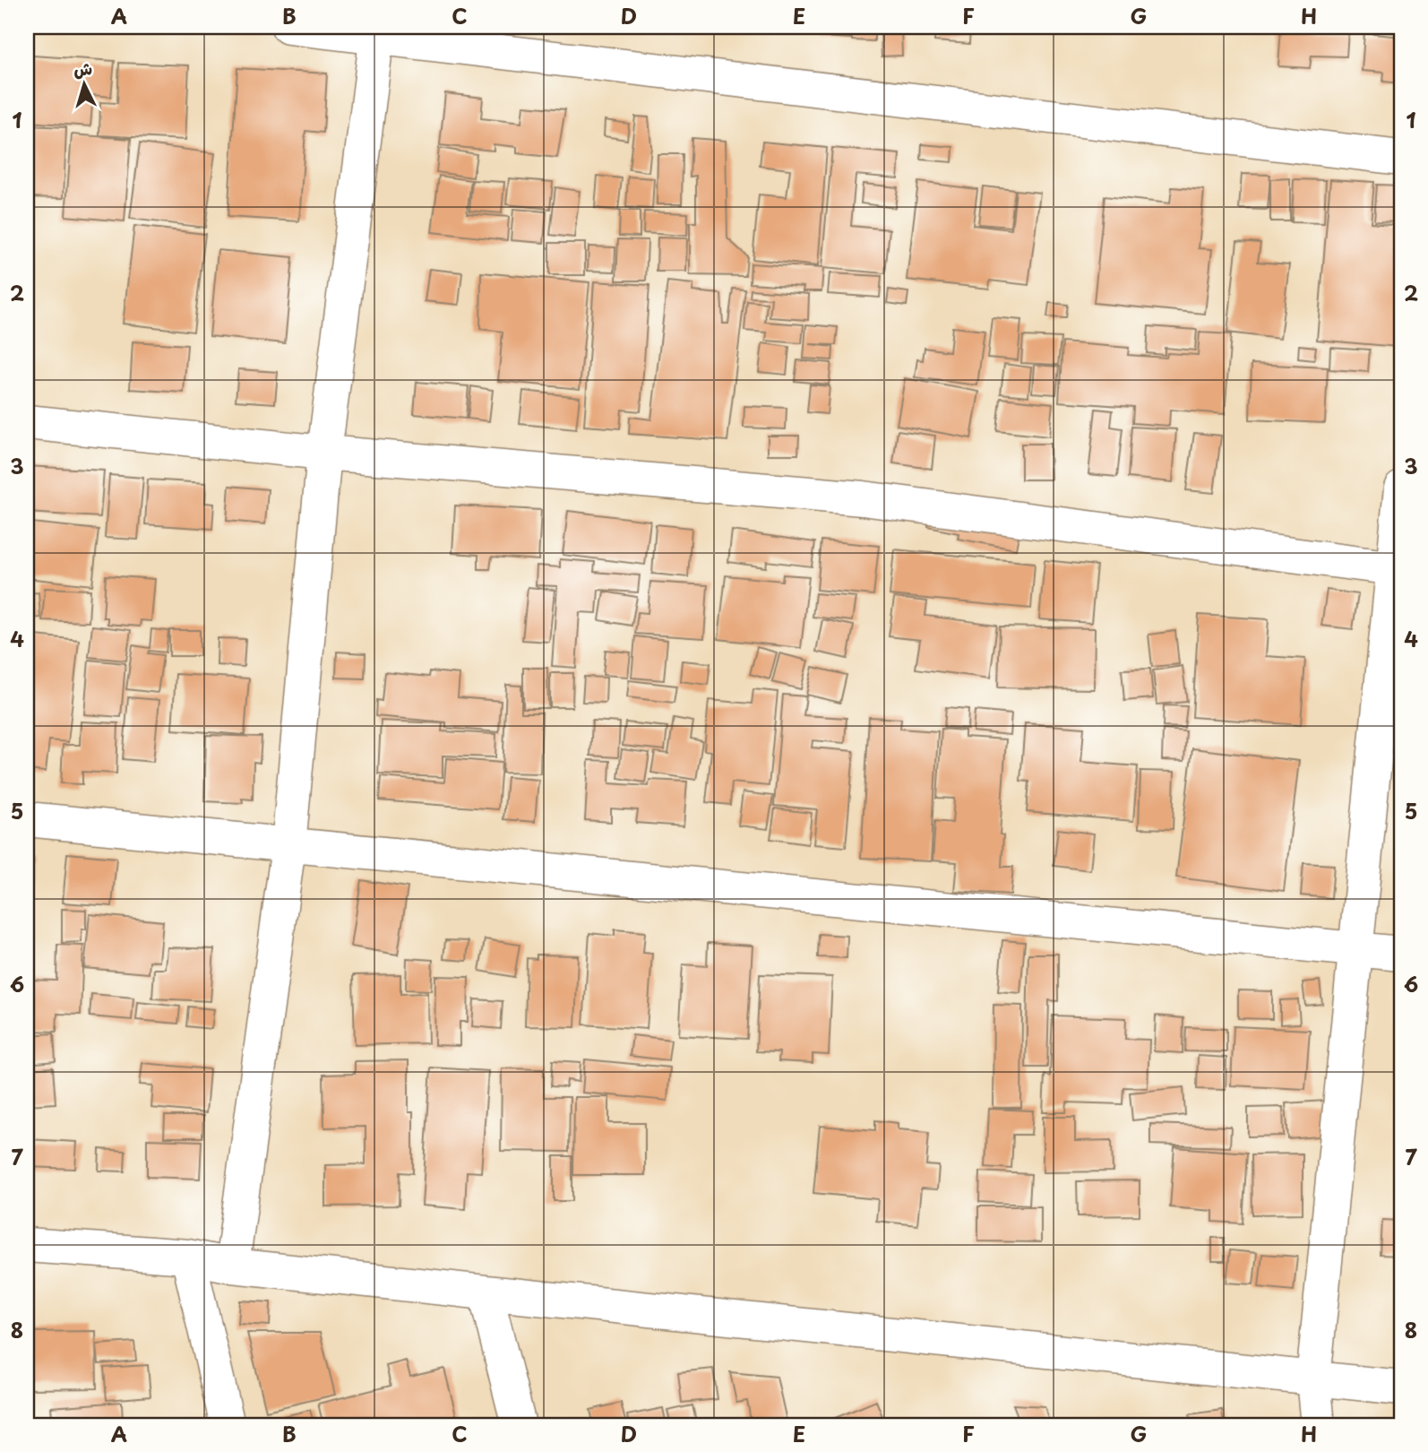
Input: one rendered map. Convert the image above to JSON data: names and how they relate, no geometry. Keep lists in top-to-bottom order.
{
  "north": "top",
  "grid": {
    "columns": [
      "A",
      "B",
      "C",
      "D",
      "E",
      "F",
      "G",
      "H"
    ],
    "rows": [
      "1",
      "2",
      "3",
      "4",
      "5",
      "6",
      "7",
      "8"
    ]
  }
}
